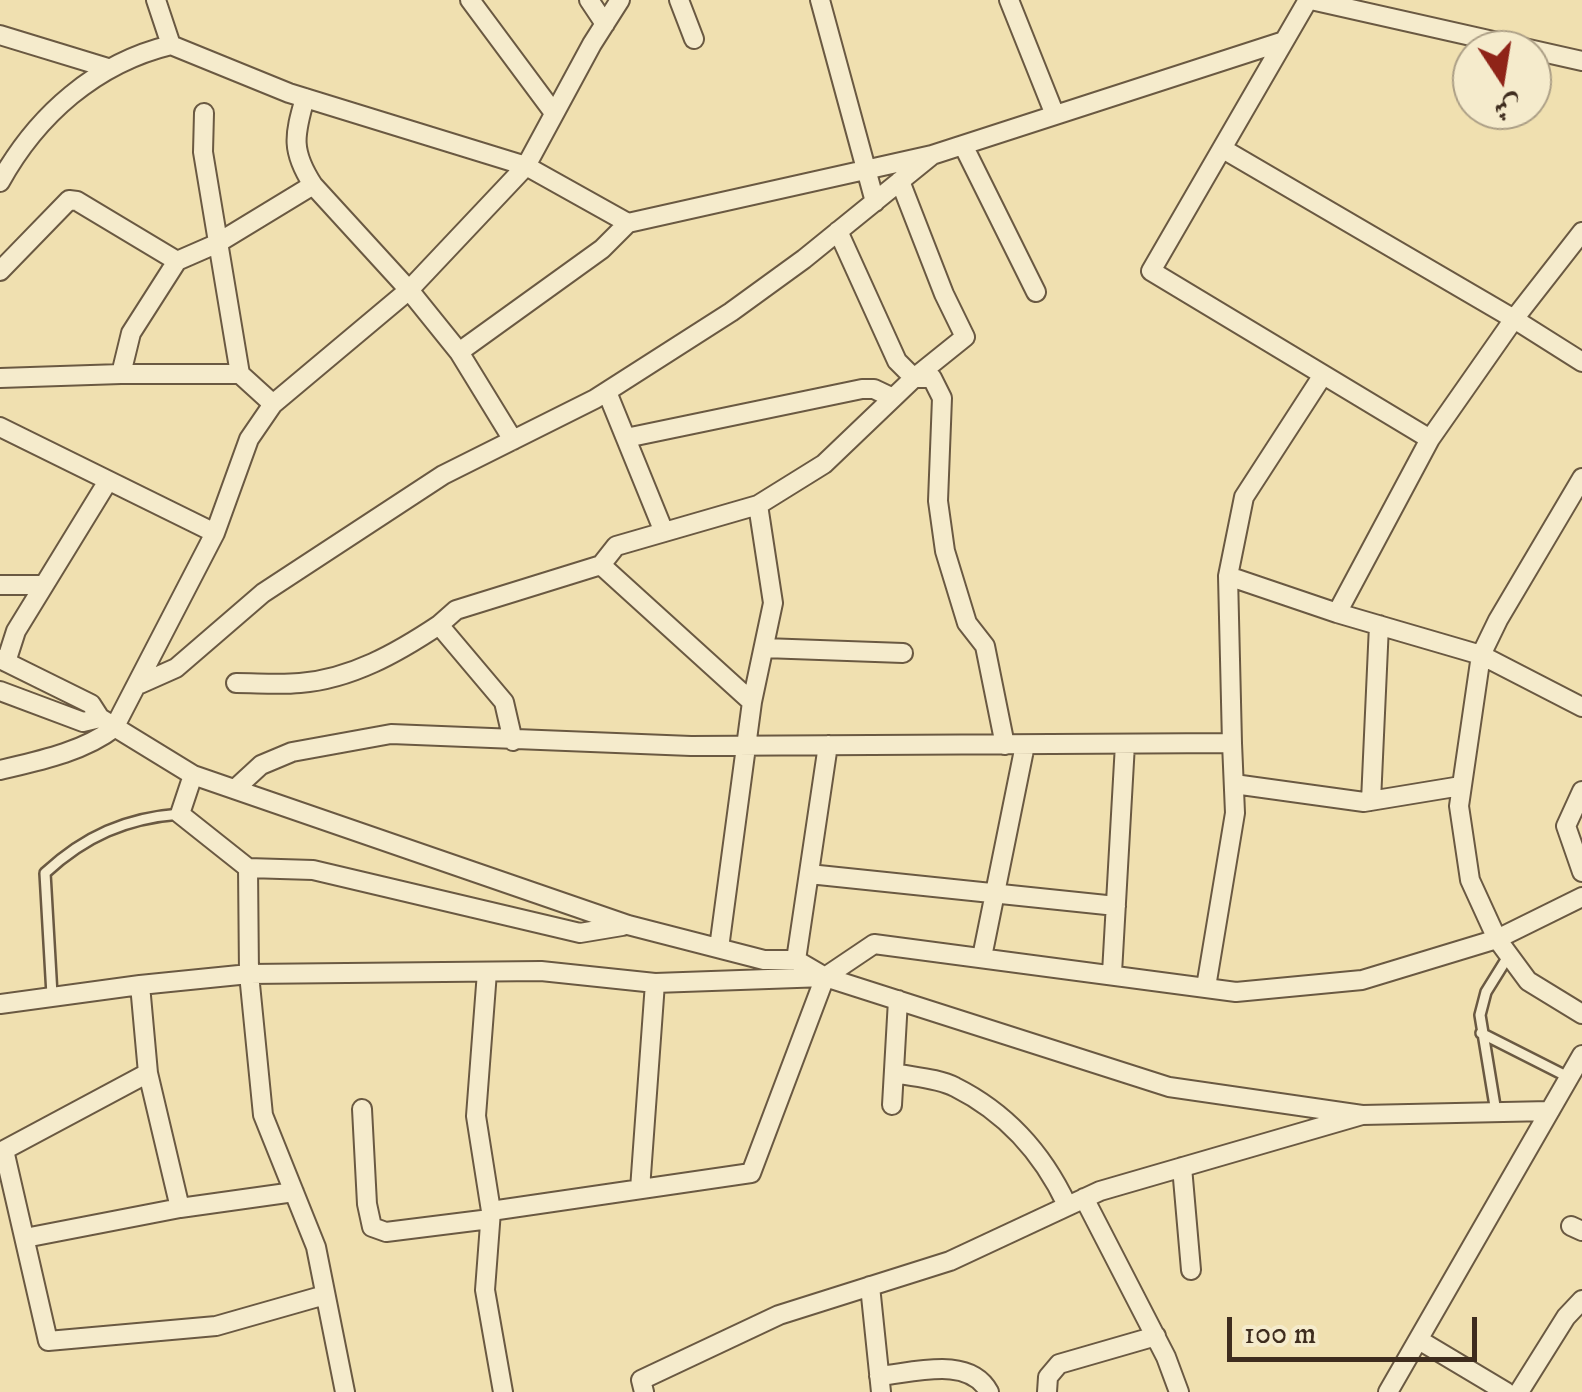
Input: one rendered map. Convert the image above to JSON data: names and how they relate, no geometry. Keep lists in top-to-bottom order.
{
  "scale_bar": "100 m",
  "north": "bottom"
}
